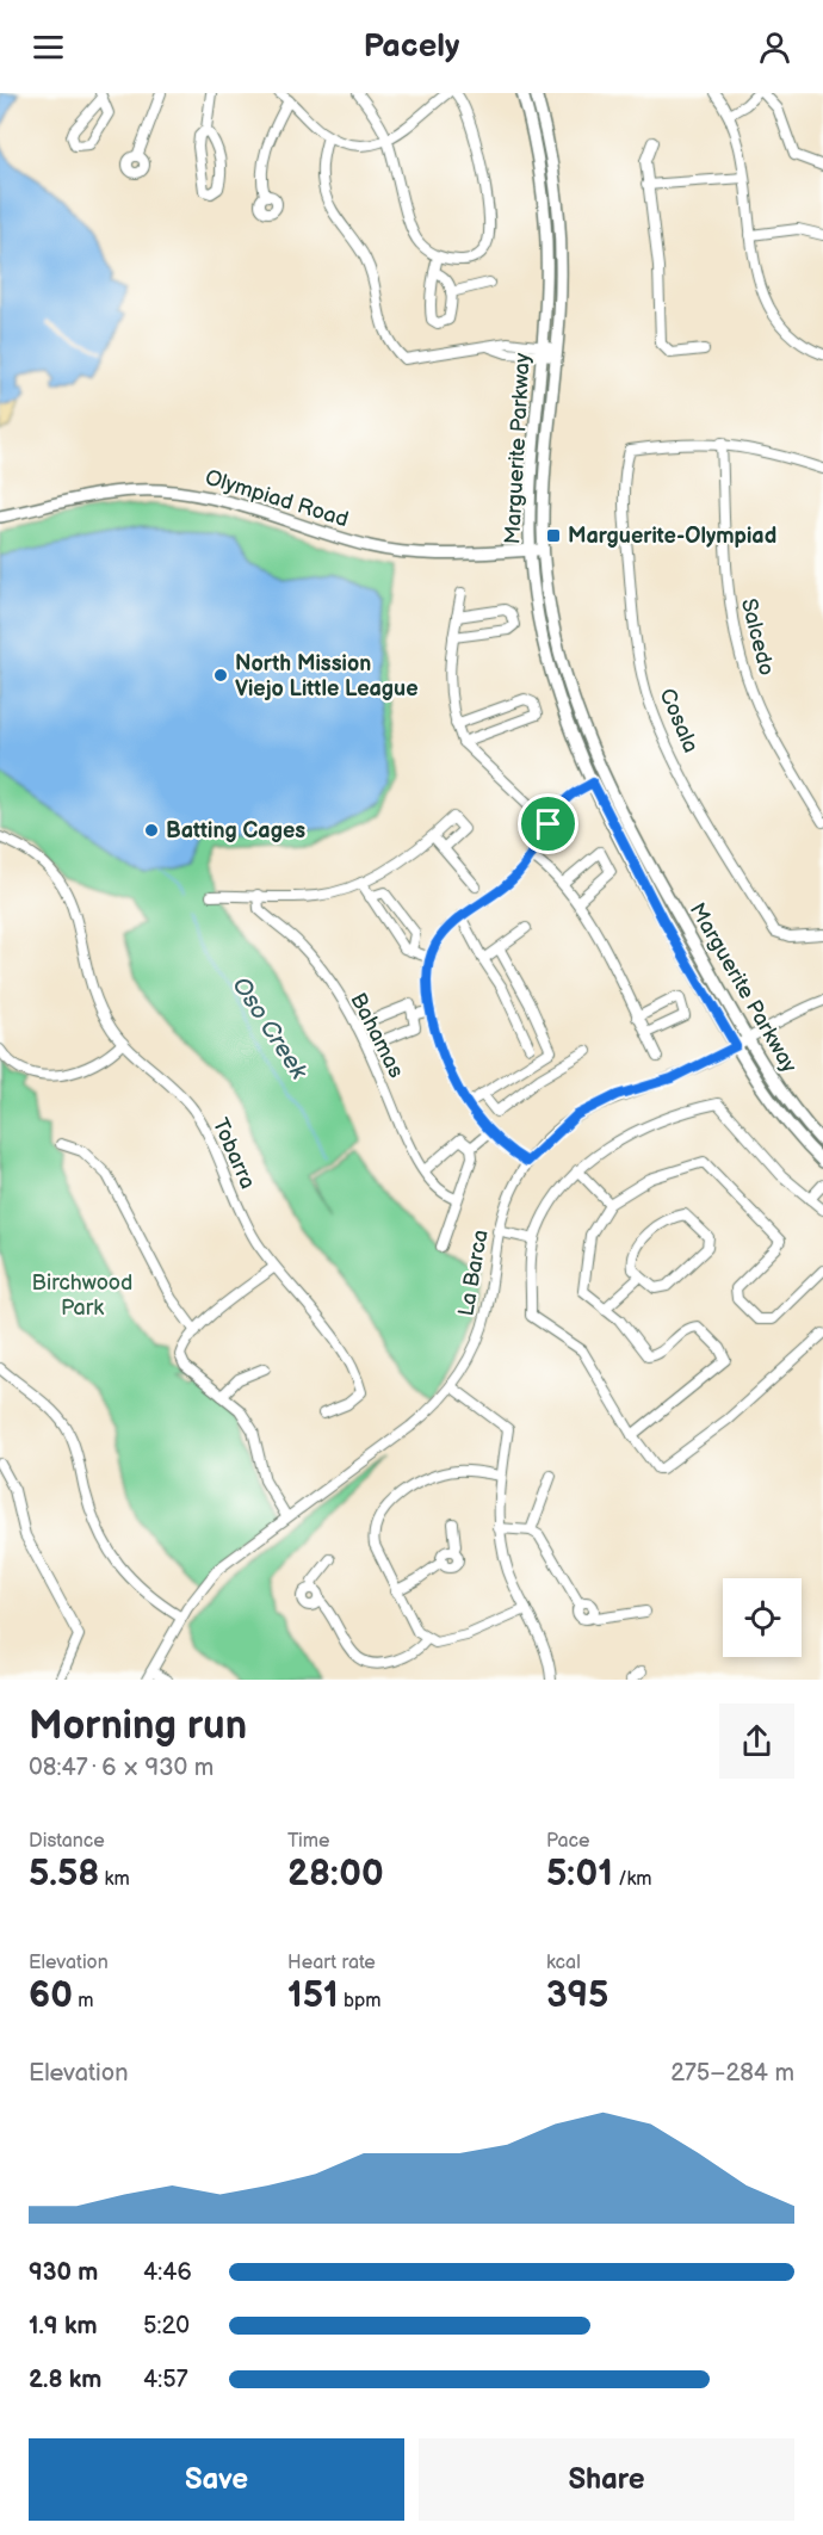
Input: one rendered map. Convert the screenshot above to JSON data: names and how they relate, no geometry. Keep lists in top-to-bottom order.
{
  "streets": {
    "main road": ["Marguerite Parkway", "Olympiad Road"],
    "street": [
      "Salcedo",
      "Cosala",
      "Bahamas",
      "Tobarra",
      "La Barca"
    ]
  },
  "crossings": [
    ["Marguerite Parkway", "Olympiad Road"],
    ["Marguerite Parkway", "La Barca"],
    ["Salcedo", "Cosala"]
  ],
  "water": ["Oso Creek"],
  "parks": ["Birchwood Park"],
  "places": {
    "transit": ["Marguerite-Olympiad"],
    "other": ["North Mission Viejo Little League", "Batting Cages"]
  },
  "page": {
    "header": "Pacely",
    "heading": ["Morning run", "08:47 · 6 × 930 m"],
    "stats": [
      ["Distance", "5.58 km"],
      ["Time", "28:00"],
      ["Pace", "5:01 /km"],
      ["Elevation", "60 m"],
      ["Heart rate", "151 bpm"],
      ["kcal", "395"]
    ],
    "chart": ["Elevation", "275–284 m"],
    "list": [
      {
        "name": "930 m",
        "note": "4:46"
      },
      {
        "name": "1.9 km",
        "note": "5:20"
      },
      {
        "name": "2.8 km",
        "note": "4:57"
      }
    ],
    "buttons": ["Save", "Share"]
  }
}
